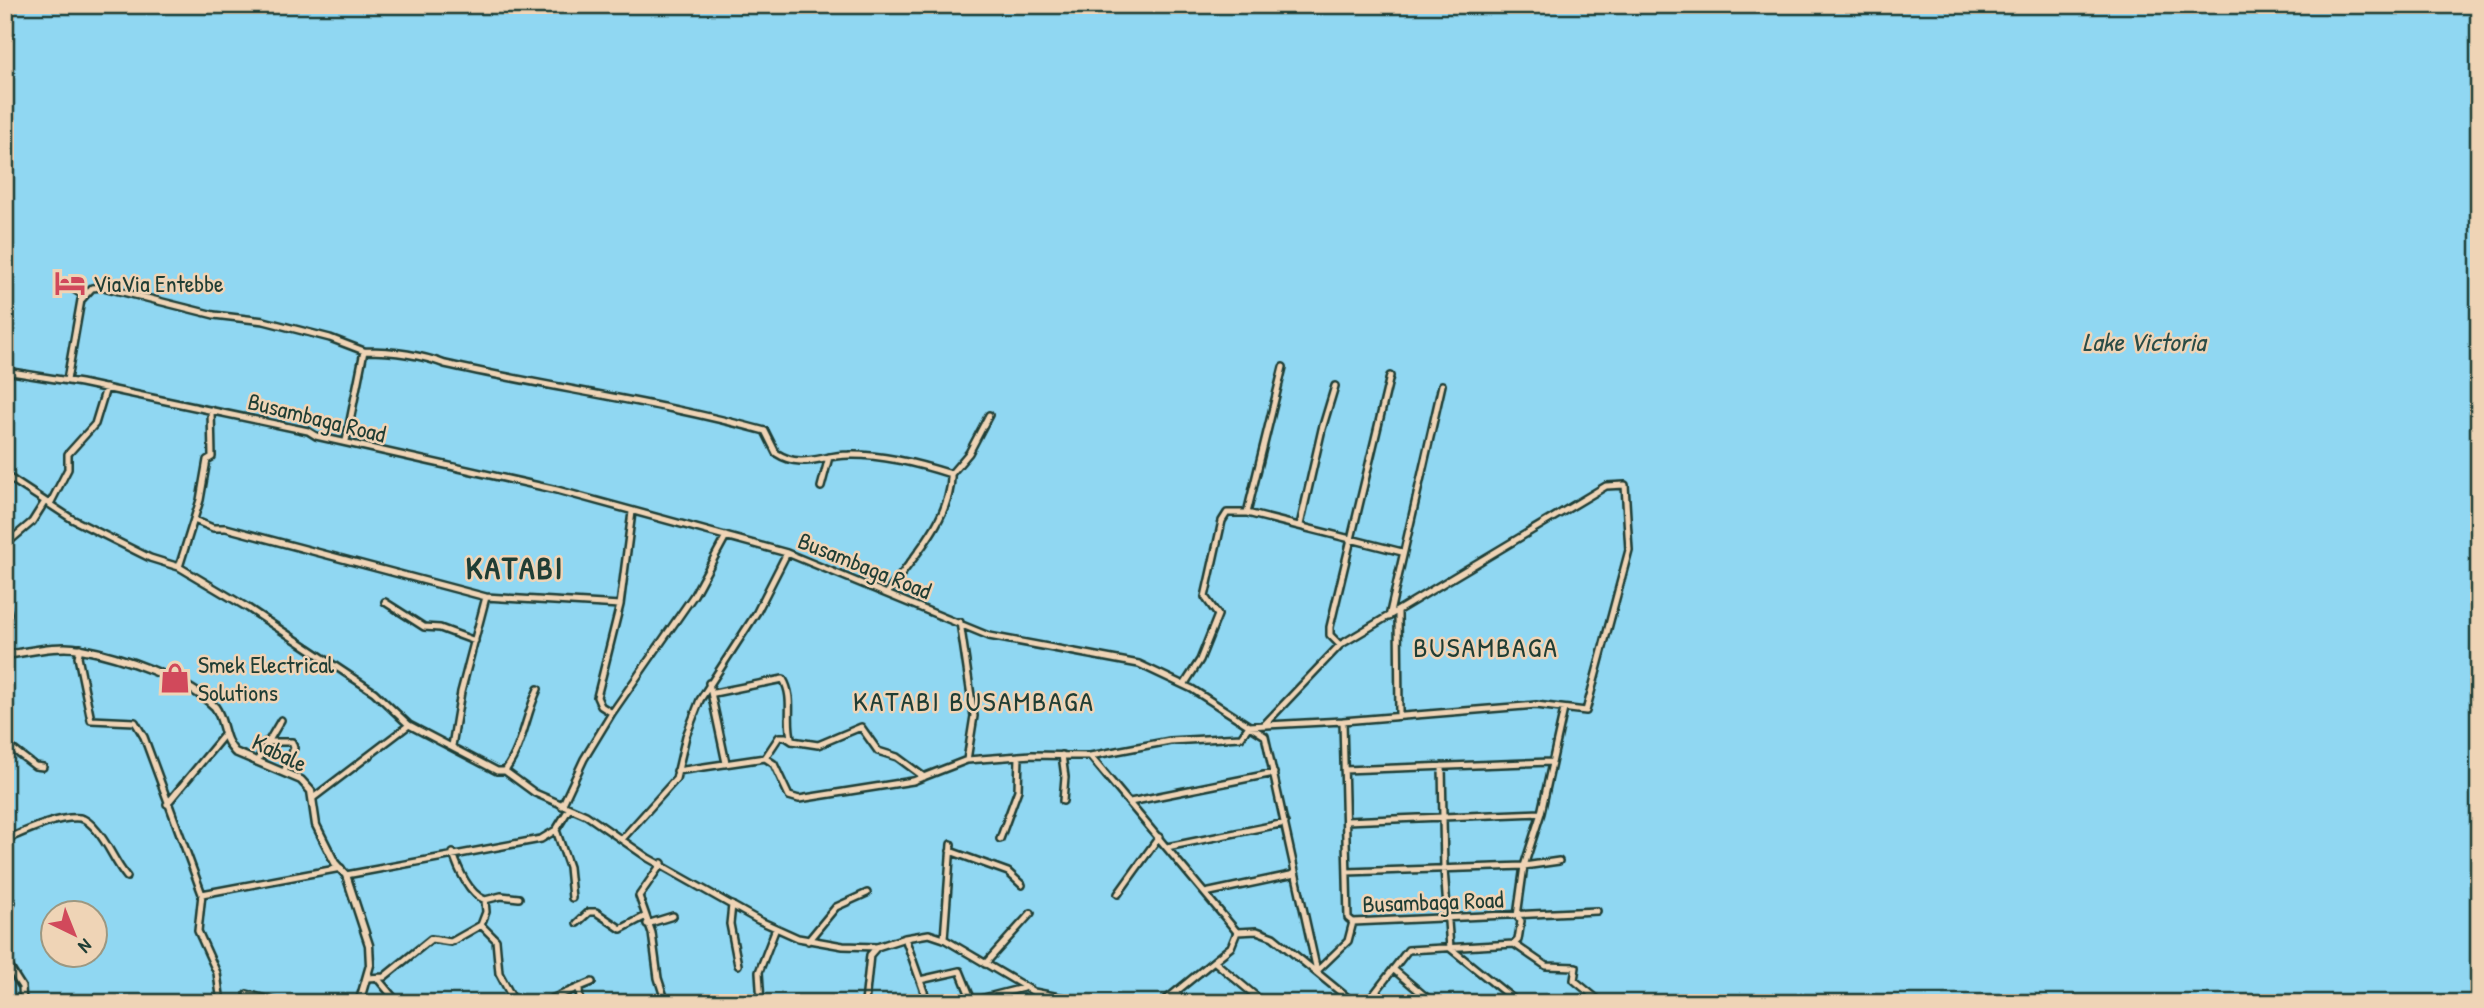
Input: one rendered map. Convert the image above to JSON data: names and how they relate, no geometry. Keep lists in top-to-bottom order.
{
  "streets": {
    "street": ["Busambaga Road", "Kabale"]
  },
  "districts": ["KATABI", "BUSAMBAGA", "KATABI BUSAMBAGA"],
  "water": ["Lake Victoria"],
  "places": {
    "hotel": ["ViaVia Entebbe"],
    "shop": ["Smek Electrical Solutions"]
  },
  "north": "bottom right"
}
